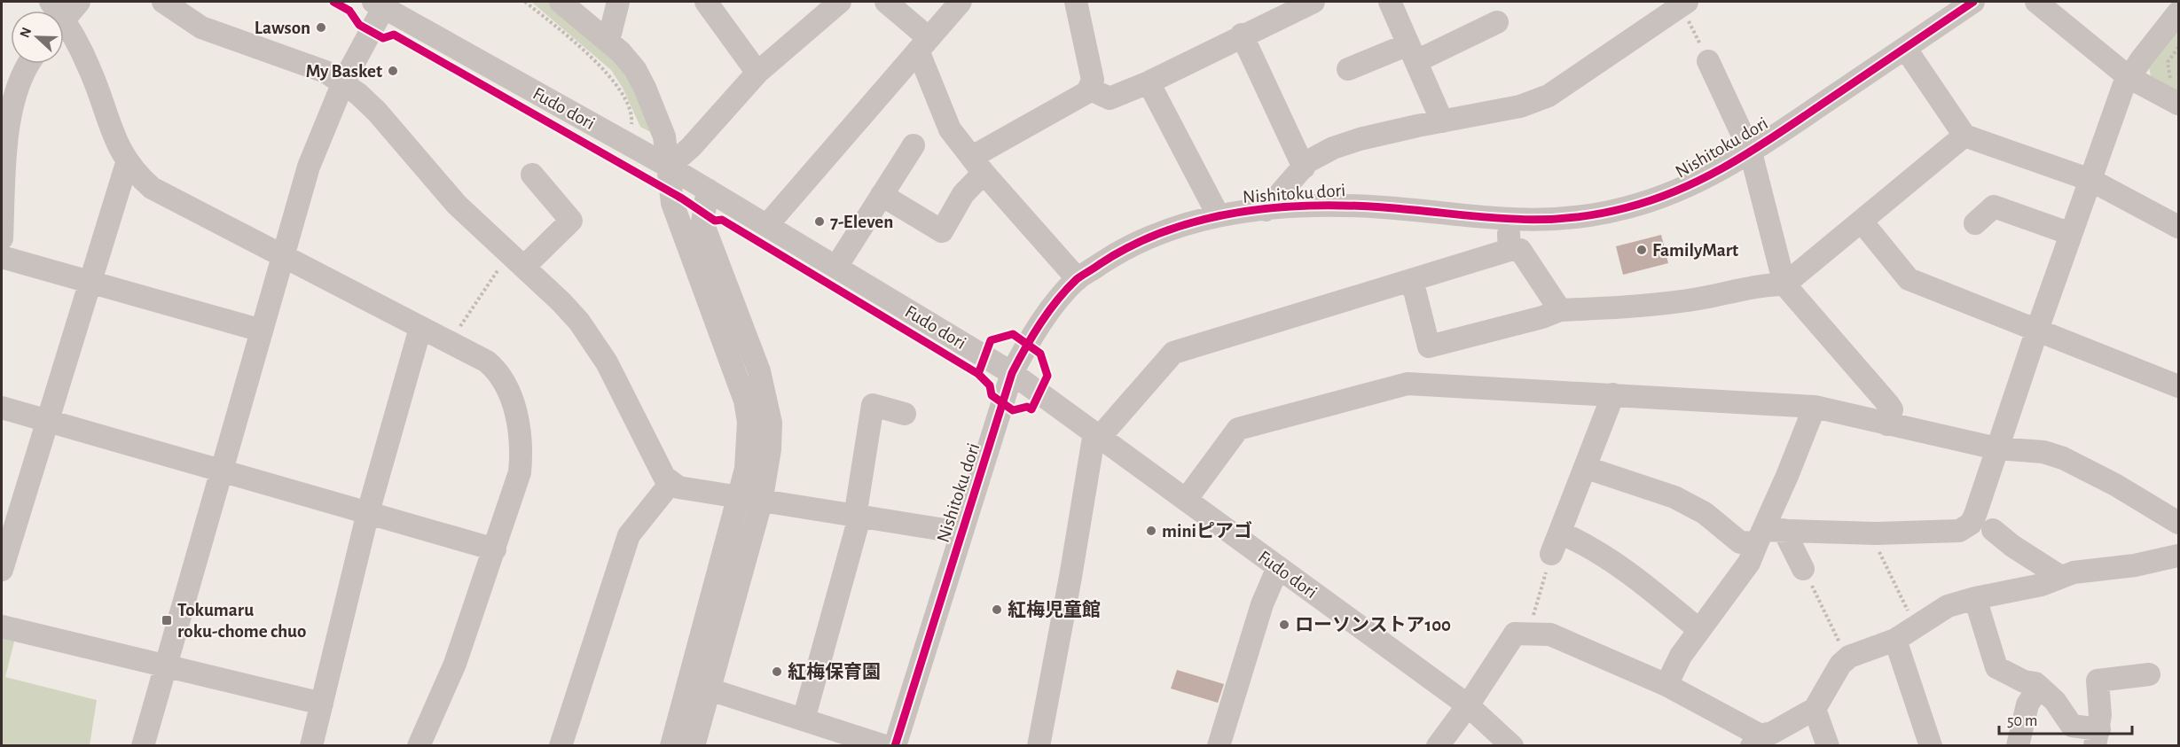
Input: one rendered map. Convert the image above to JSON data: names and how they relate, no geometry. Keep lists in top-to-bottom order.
{
  "streets": {
    "street": ["Fudo dori", "Nishitoku dori"]
  },
  "crossings": [
    ["Fudo dori", "Nishitoku dori"]
  ],
  "places": {
    "other": [
      "Lawson",
      "My Basket",
      "7-Eleven",
      "FamilyMart",
      "miniピアゴ",
      "紅梅児童館",
      "ローソンストア100",
      "紅梅保育園"
    ],
    "transit": ["Tokumaru roku-chome chuo"]
  },
  "scale_bar": "50 m",
  "north": "left"
}
